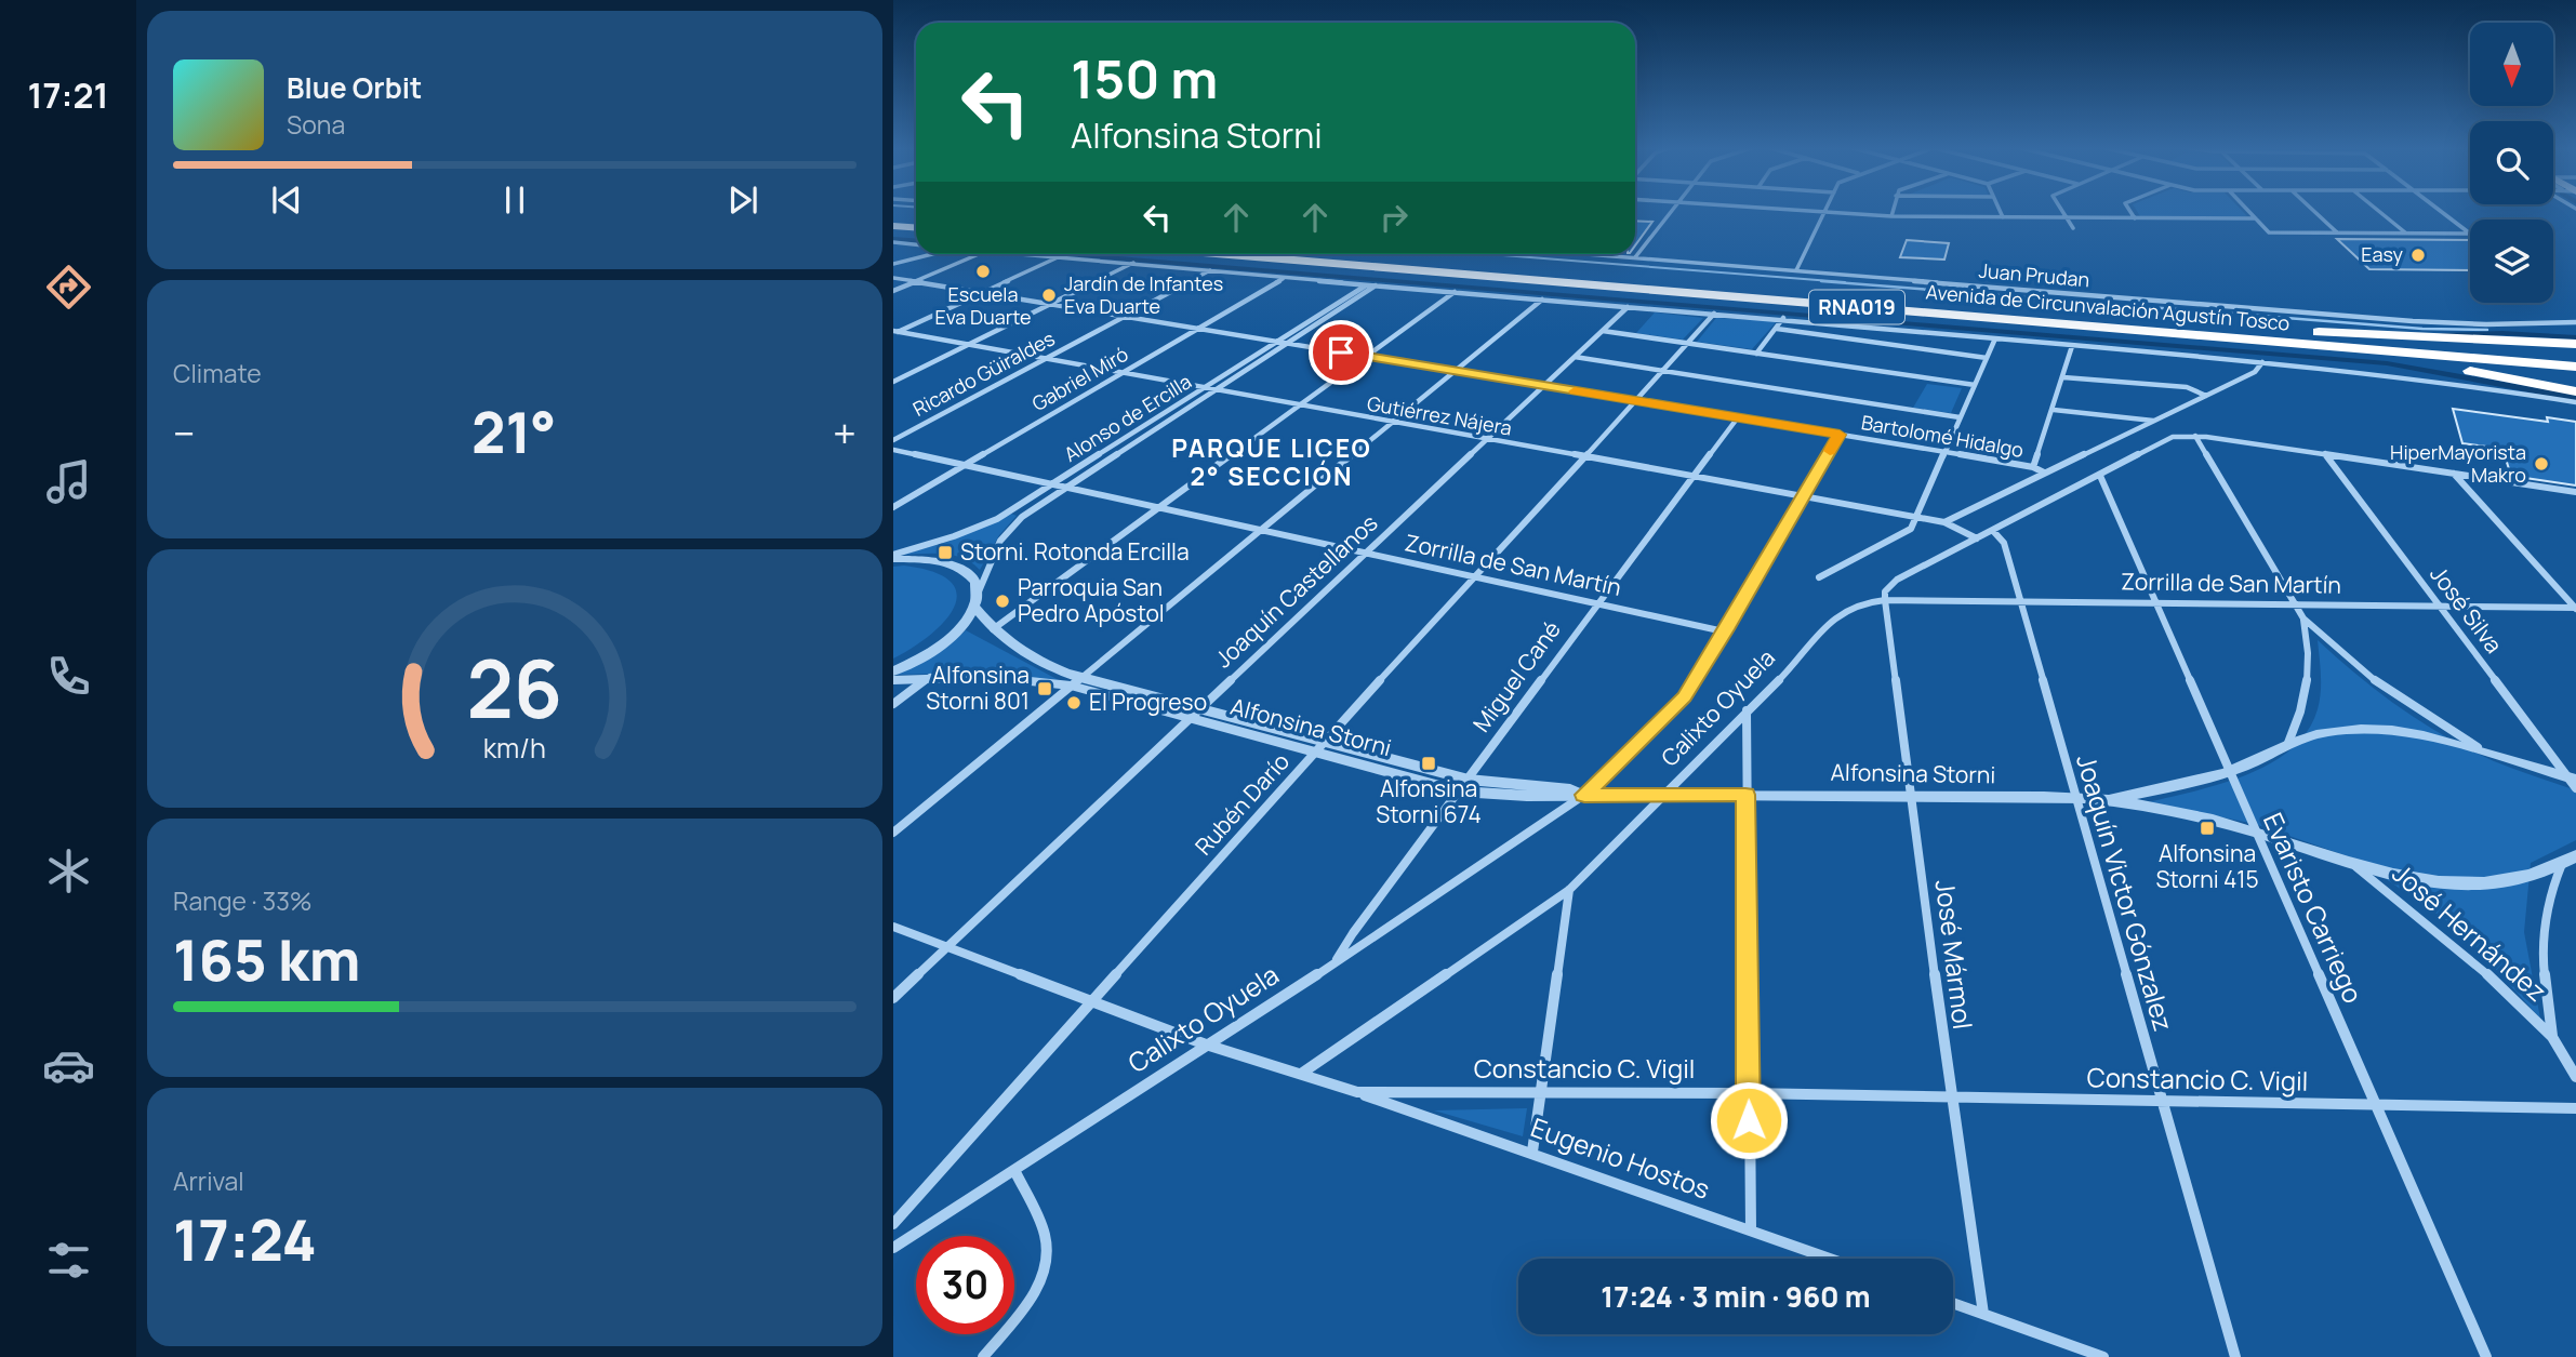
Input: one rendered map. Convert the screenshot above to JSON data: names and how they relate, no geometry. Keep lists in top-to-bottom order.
{
  "streets": {
    "highway": ["RNA019", "Avenida de Circunvalación Agustín Tosco"],
    "street": [
      "Juan Prudan",
      "Ricardo Güiraldes",
      "Gabriel Miró",
      "Gutiérrez Nájera",
      "Alonso de Ercilla",
      "Bartolomé Hidalgo",
      "Zorrilla de San Martín",
      "Joaquín Castellanos",
      "José Silva",
      "Miguel Cané",
      "Calixto Oyuela",
      "Alfonsina Storni",
      "Rubén Darío",
      "Joaquín Victor Gónzalez",
      "Evaristo Carriego",
      "José Hernández",
      "José Mármol",
      "Constancio C. Vigil",
      "Eugenio Hostos"
    ]
  },
  "crossings": [
    ["Avenida de Circunvalación Agustín Tosco", "Ricardo Güiraldes"],
    ["Avenida de Circunvalación Agustín Tosco", "Gabriel Miró"],
    ["Avenida de Circunvalación Agustín Tosco", "Alonso de Ercilla"],
    ["Avenida de Circunvalación Agustín Tosco", "Joaquín Castellanos"],
    ["Avenida de Circunvalación Agustín Tosco", "Rubén Darío"],
    ["Ricardo Güiraldes", "Gutiérrez Nájera"],
    ["Ricardo Güiraldes", "Bartolomé Hidalgo"],
    ["Gabriel Miró", "Gutiérrez Nájera"],
    ["Gabriel Miró", "Bartolomé Hidalgo"],
    ["Gabriel Miró", "Zorrilla de San Martín"],
    ["Gutiérrez Nájera", "Alonso de Ercilla"],
    ["Gutiérrez Nájera", "Joaquín Castellanos"],
    ["Gutiérrez Nájera", "Miguel Cané"],
    ["Gutiérrez Nájera", "Calixto Oyuela"],
    ["Gutiérrez Nájera", "Rubén Darío"],
    ["Alonso de Ercilla", "Bartolomé Hidalgo"],
    ["Alonso de Ercilla", "Zorrilla de San Martín"],
    ["Bartolomé Hidalgo", "Joaquín Castellanos"],
    ["Bartolomé Hidalgo", "Miguel Cané"],
    ["Bartolomé Hidalgo", "Calixto Oyuela"],
    ["Bartolomé Hidalgo", "Rubén Darío"],
    ["Zorrilla de San Martín", "Joaquín Castellanos"],
    ["Zorrilla de San Martín", "José Silva"],
    ["Zorrilla de San Martín", "Miguel Cané"],
    ["Zorrilla de San Martín", "Calixto Oyuela"],
    ["Zorrilla de San Martín", "Rubén Darío"],
    ["Zorrilla de San Martín", "Joaquín Victor Gónzalez"],
    ["Zorrilla de San Martín", "Evaristo Carriego"],
    ["Zorrilla de San Martín", "José Mármol"],
    ["Joaquín Castellanos", "Alfonsina Storni"],
    ["Joaquín Castellanos", "Constancio C. Vigil"],
    ["José Silva", "Alfonsina Storni"],
    ["Miguel Cané", "Calixto Oyuela"],
    ["Miguel Cané", "Alfonsina Storni"],
    ["Calixto Oyuela", "Alfonsina Storni"],
    ["Calixto Oyuela", "José Mármol"],
    ["Calixto Oyuela", "Constancio C. Vigil"],
    ["Alfonsina Storni", "Rubén Darío"],
    ["Alfonsina Storni", "Joaquín Victor Gónzalez"],
    ["Alfonsina Storni", "Evaristo Carriego"],
    ["Alfonsina Storni", "José Hernández"],
    ["Alfonsina Storni", "José Mármol"],
    ["Rubén Darío", "Constancio C. Vigil"],
    ["Joaquín Victor Gónzalez", "Constancio C. Vigil"],
    ["Evaristo Carriego", "Constancio C. Vigil"],
    ["José Mármol", "Constancio C. Vigil"],
    ["Constancio C. Vigil", "Eugenio Hostos"]
  ],
  "districts": ["PARQUE LICEO 2° SECCIÓN"],
  "places": {
    "other": [
      "Easy",
      "Escuela Eva Duarte",
      "Jardín de Infantes Eva Duarte",
      "HiperMayorista Makro",
      "Parroquia San Pedro Apóstol",
      "El Progreso"
    ],
    "transit": [
      "Storni. Rotonda Ercilla",
      "Alfonsina Storni 801",
      "Alfonsina Storni 674",
      "Alfonsina Storni 415"
    ]
  },
  "north": "bottom",
  "page": {
    "tabs": "17:21",
    "turn": ["150 m", "Alfonsina Storni"],
    "song": ["Blue Orbit", "Sona"],
    "tile": [
      "Climate",
      ["Range · 33%", "165 km"],
      ["Arrival", "17:24"]
    ],
    "heat": ["−", "21°", "+"],
    "limit": "30",
    "trip": "17:24 · 3 min · 960 m",
    "gauge": ["26", "km/h"]
  }
}
